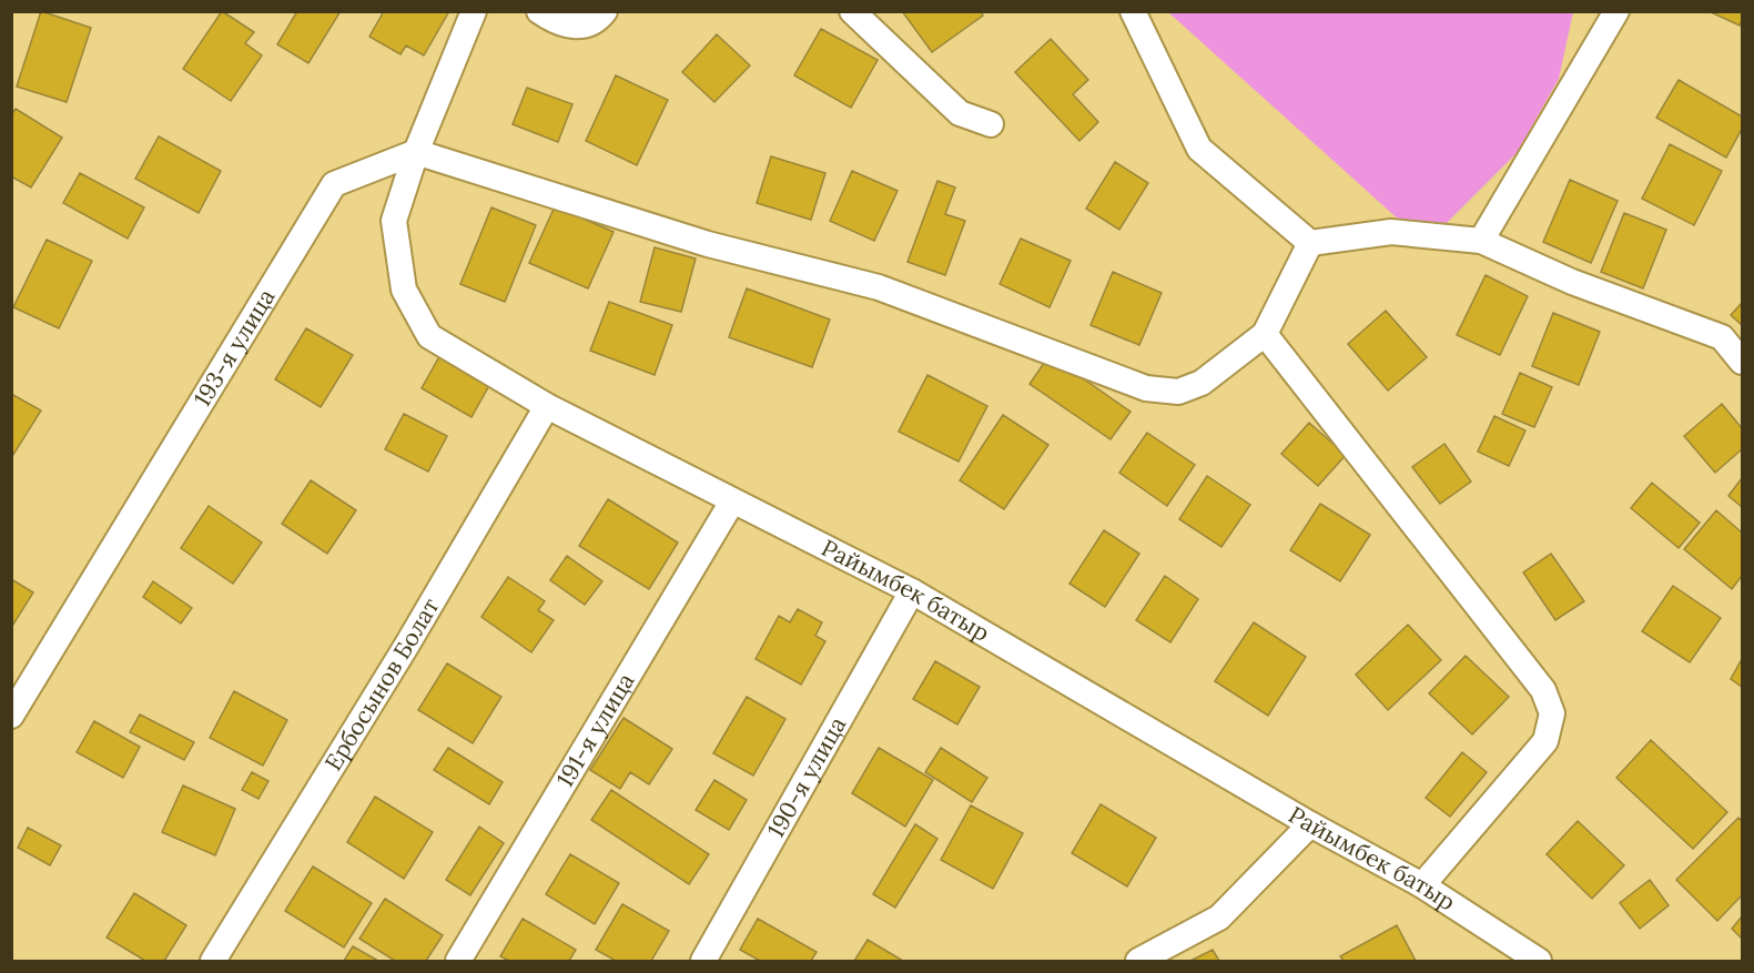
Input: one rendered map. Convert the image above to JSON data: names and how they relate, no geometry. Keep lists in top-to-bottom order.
{
  "streets": {
    "street": [
      "193-я улица",
      "Райымбек батыр",
      "Ербосынов Болат",
      "191-я улица",
      "190-я улица"
    ]
  },
  "crossings": [
    ["193-я улица", "Райымбек батыр"],
    ["Райымбек батыр", "Ербосынов Болат"],
    ["Райымбек батыр", "191-я улица"],
    ["Райымбек батыр", "190-я улица"]
  ]
}
